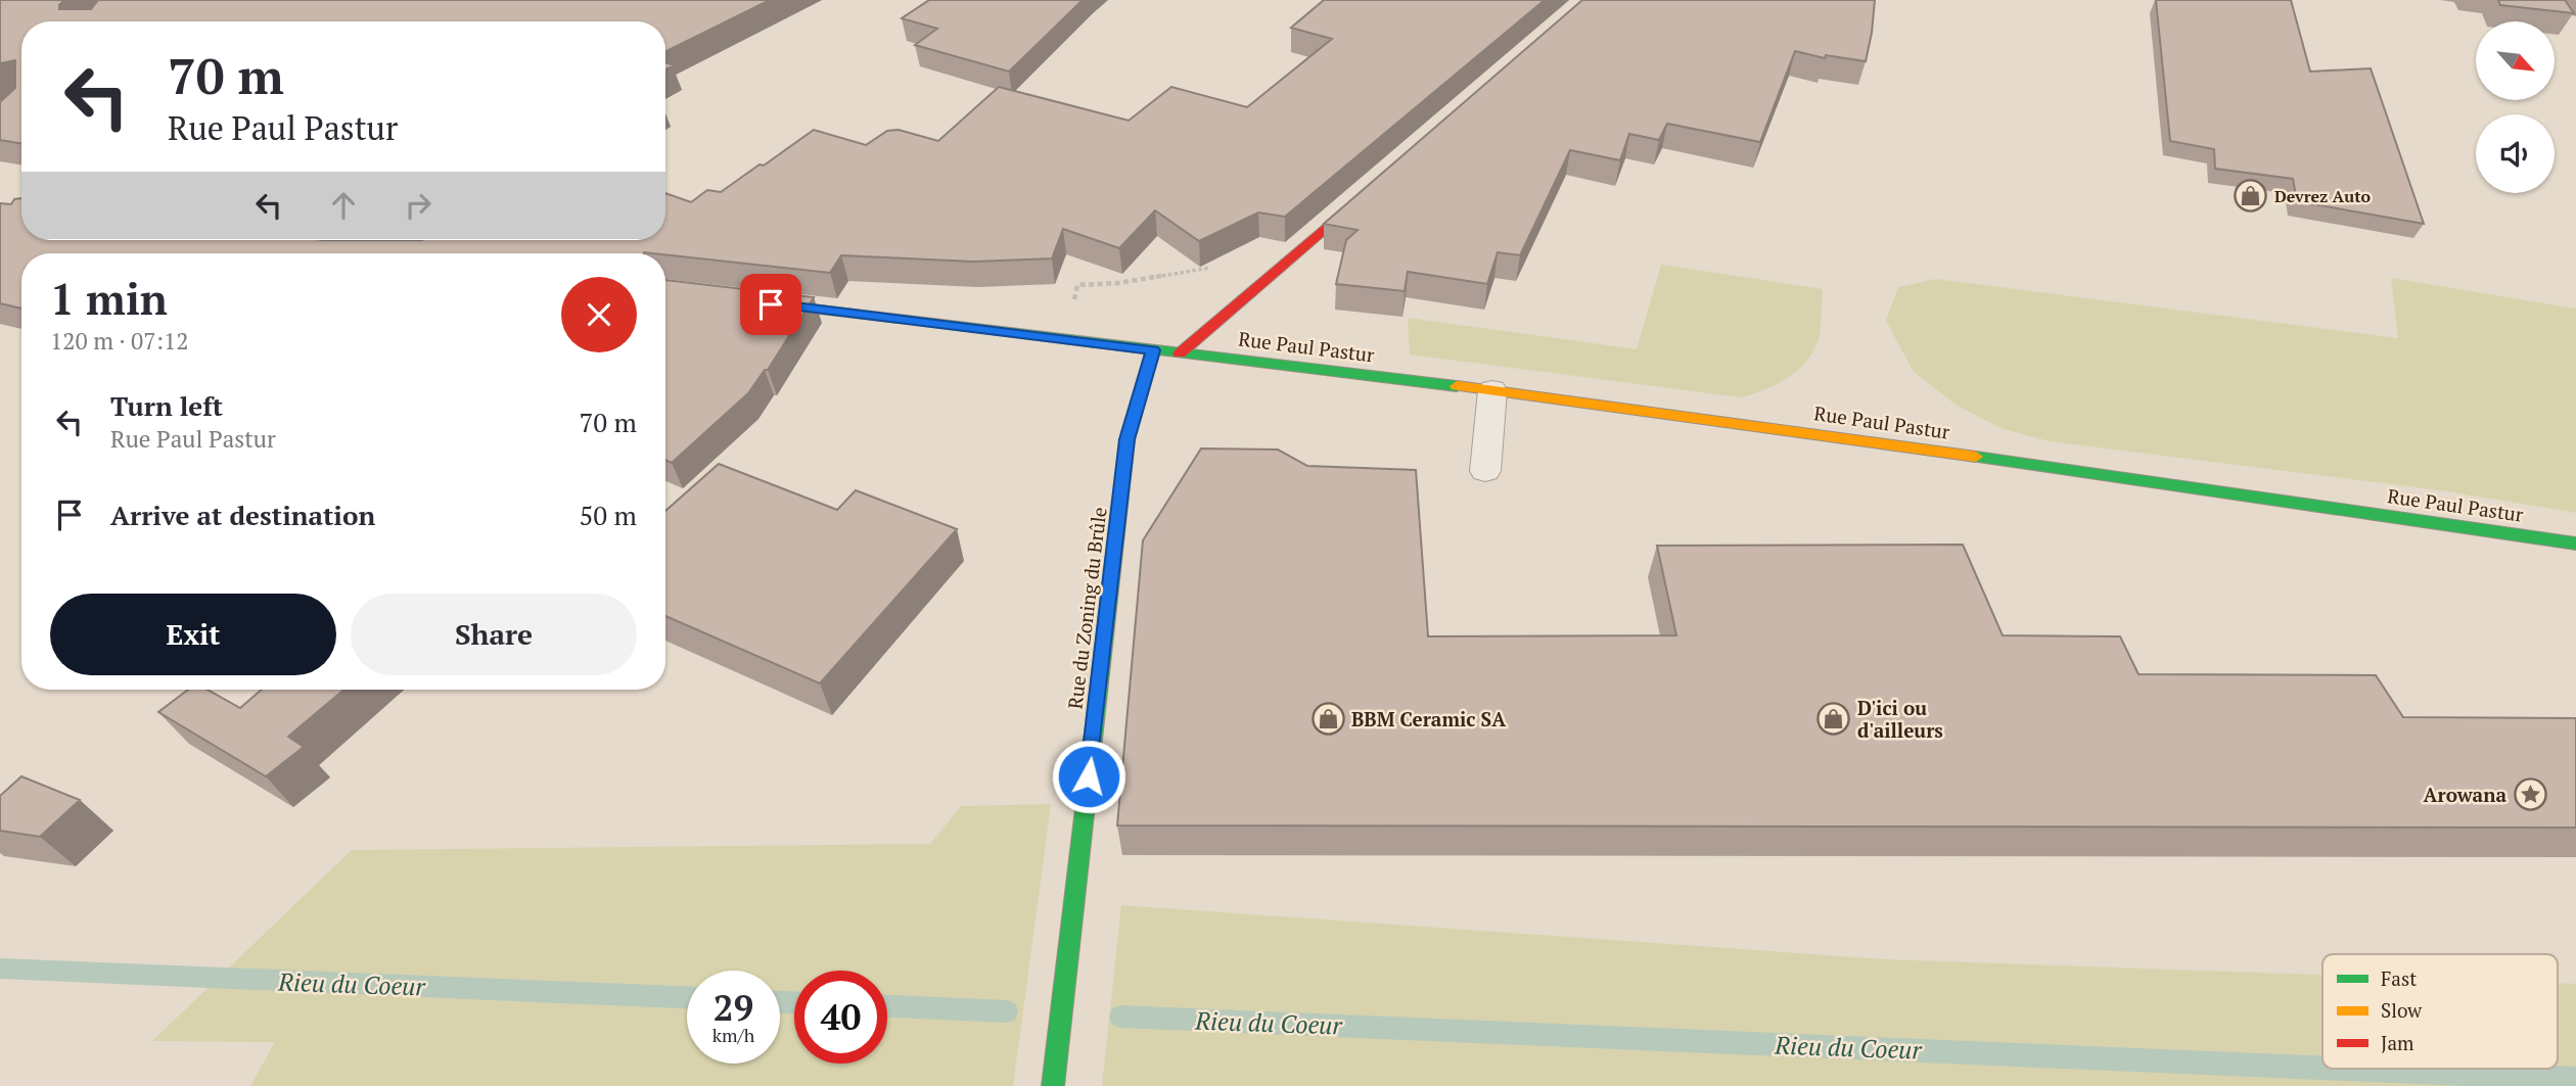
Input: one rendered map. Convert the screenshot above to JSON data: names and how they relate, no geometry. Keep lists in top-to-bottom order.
{
  "streets": {
    "main road": ["Rue Paul Pastur", "Rue du Zoning du Brûle"]
  },
  "crossings": [
    ["Rue Paul Pastur", "Rue du Zoning du Brûle"]
  ],
  "water": ["Rieu du Coeur"],
  "places": {
    "shop": ["Devrez Auto", "BBM Ceramic SA", "D'ici ou d'ailleurs"],
    "place": ["Arowana"]
  },
  "legend": ["Fast", "Slow", "Jam"],
  "north": "bottom right",
  "page": {
    "turn": ["70 m", "Rue Paul Pastur"],
    "heading": ["1 min", "120 m · 07:12"],
    "list": [
      {
        "name": "Turn left",
        "note": "Rue Paul Pastur",
        "value": "70 m"
      },
      {
        "name": "Arrive at destination",
        "value": "50 m"
      }
    ],
    "buttons": ["Exit", "Share"],
    "speed": "29 km/h",
    "limit": "40"
  }
}
